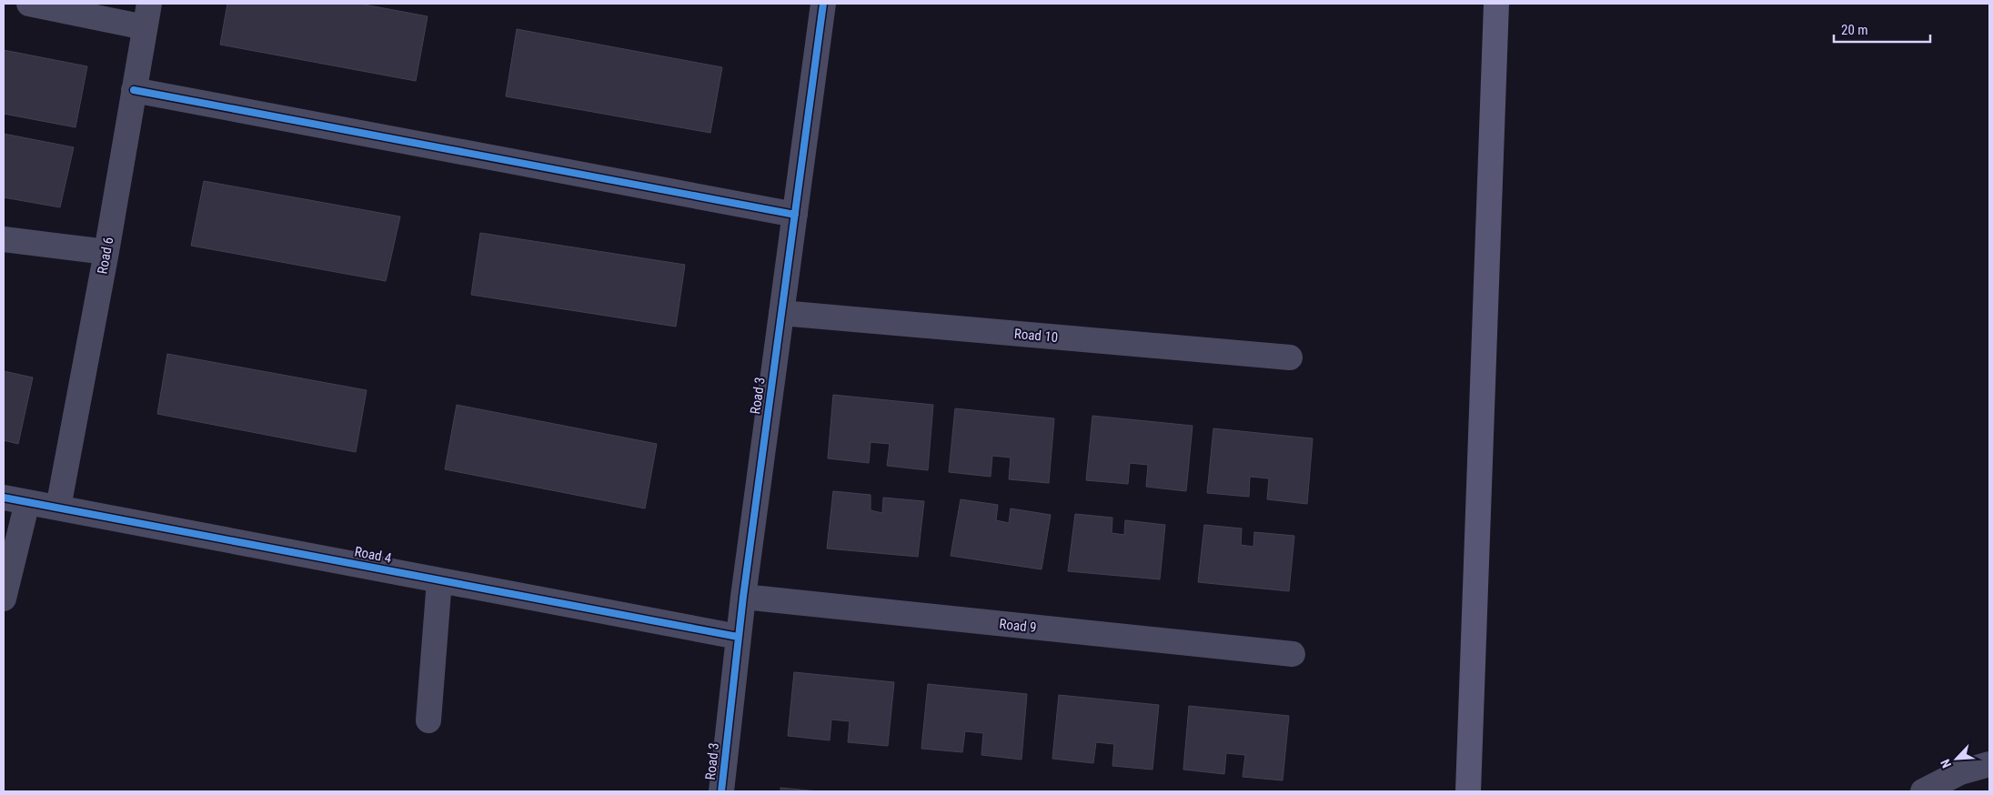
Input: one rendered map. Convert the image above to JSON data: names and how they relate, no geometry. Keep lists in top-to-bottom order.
{
  "streets": {
    "street": [
      "Road 6",
      "Road 10",
      "Road 3",
      "Road 4",
      "Road 9"
    ]
  },
  "crossings": [
    ["Road 6", "Road 4"],
    ["Road 10", "Road 3"],
    ["Road 3", "Road 4"],
    ["Road 3", "Road 9"]
  ],
  "scale_bar": "20 m",
  "north": "bottom left"
}
